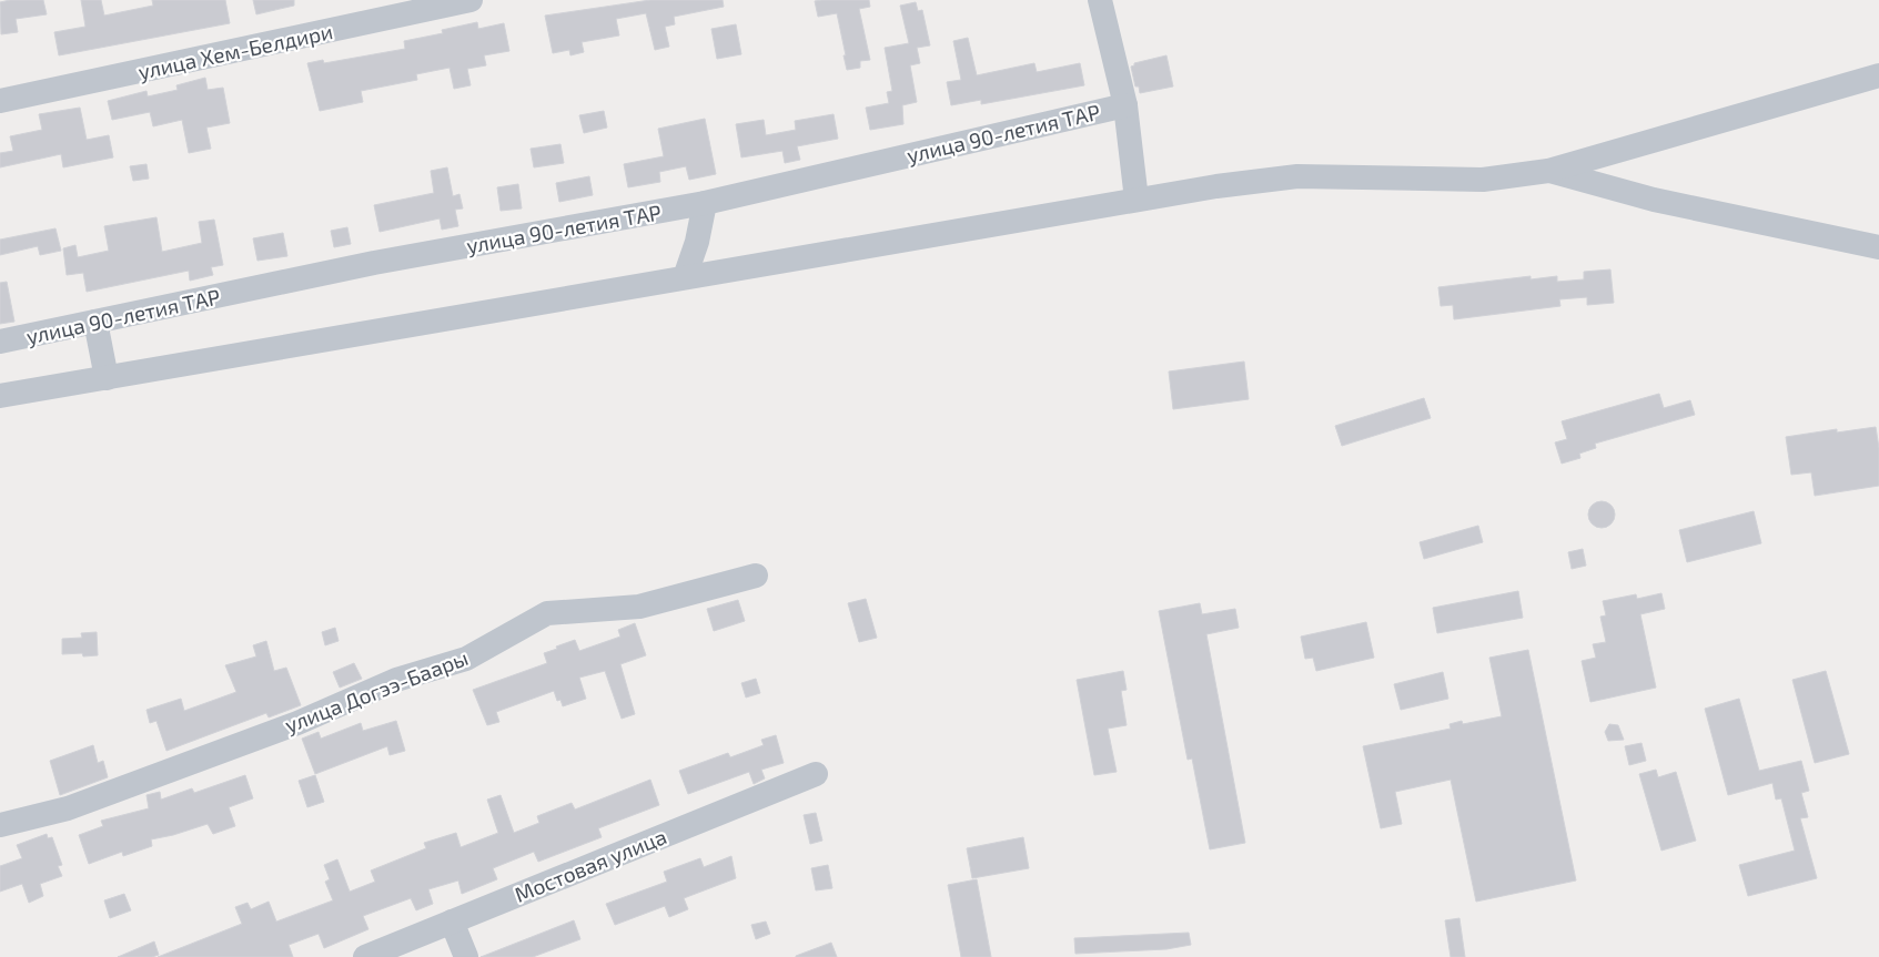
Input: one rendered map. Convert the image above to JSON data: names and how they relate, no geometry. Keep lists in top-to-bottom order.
{
  "streets": {
    "street": [
      "улица Хем-Белдири",
      "улица 90-летия ТАР",
      "улица Догээ-Баары",
      "Мостовая улица"
    ]
  }
}
